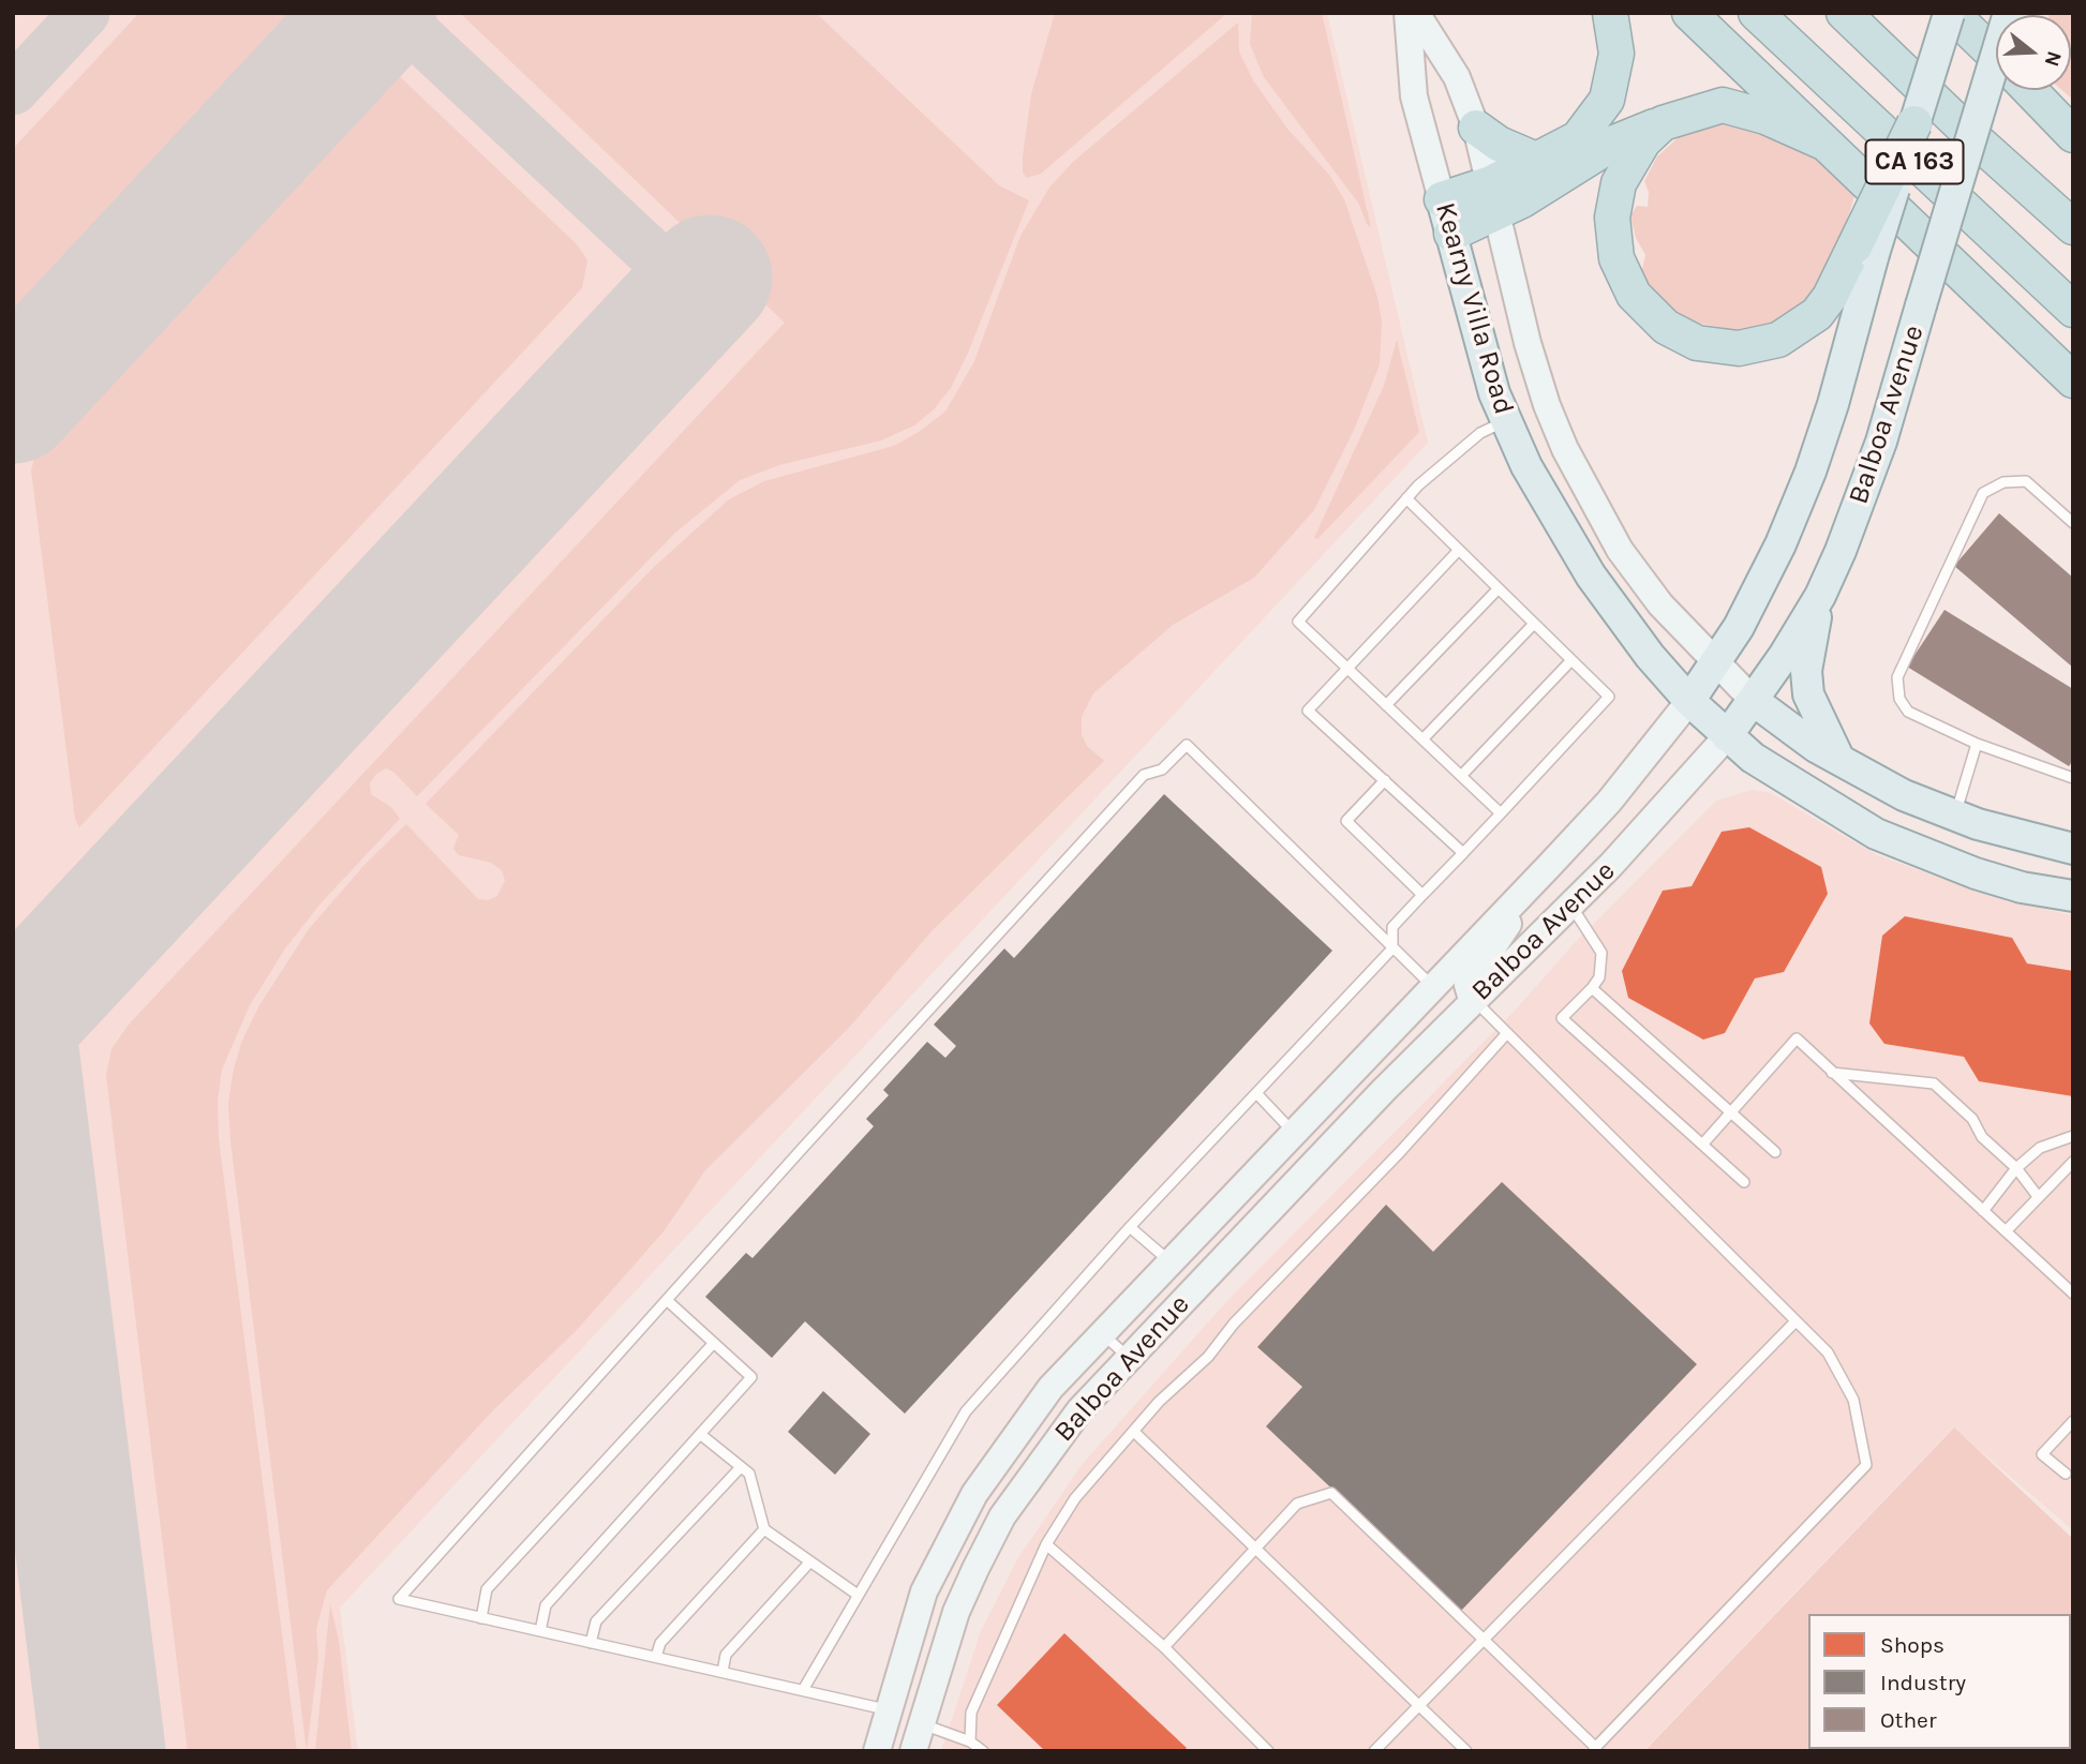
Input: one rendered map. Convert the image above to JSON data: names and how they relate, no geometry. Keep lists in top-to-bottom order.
{
  "streets": {
    "highway": ["CA 163"],
    "main road": ["Kearny Villa Road", "Balboa Avenue"]
  },
  "crossings": [
    ["Kearny Villa Road", "Balboa Avenue"]
  ],
  "legend": ["Shops", "Industry", "Other"],
  "north": "right"
}
